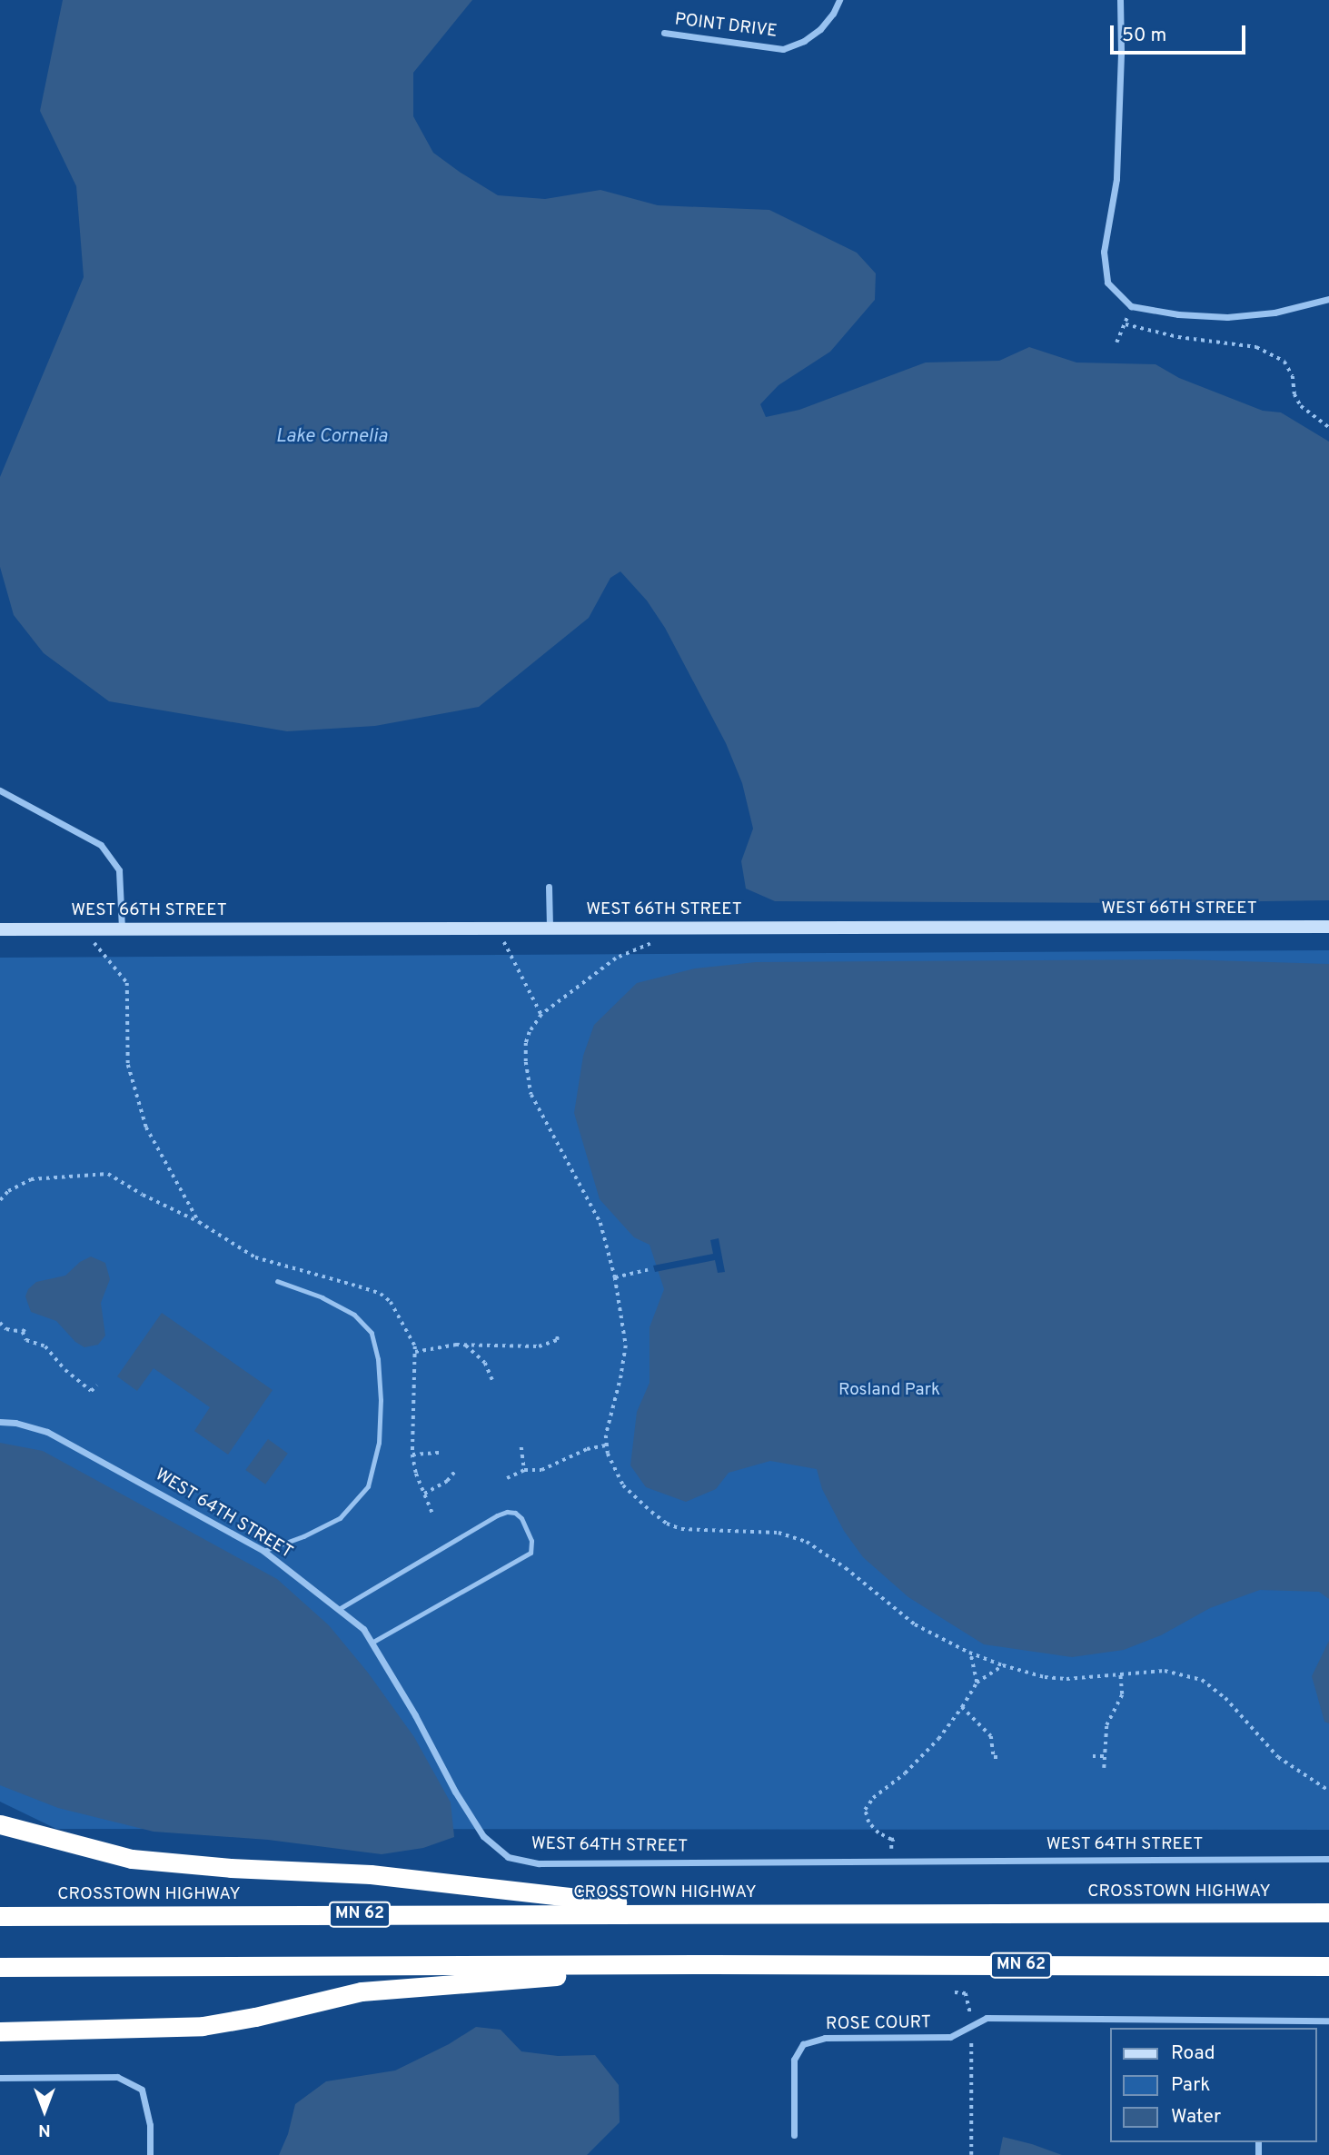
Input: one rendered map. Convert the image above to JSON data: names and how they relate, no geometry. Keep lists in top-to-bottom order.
{
  "streets": {
    "highway": ["CROSSTOWN HIGHWAY", "MN 62"],
    "street": [
      "POINT DRIVE",
      "WEST 66TH STREET",
      "WEST 64TH STREET",
      "ROSE COURT"
    ]
  },
  "water": ["Lake Cornelia"],
  "parks": ["Rosland Park"],
  "legend": ["Road", "Park", "Water"],
  "scale_bar": "50 m",
  "north": "bottom"
}
